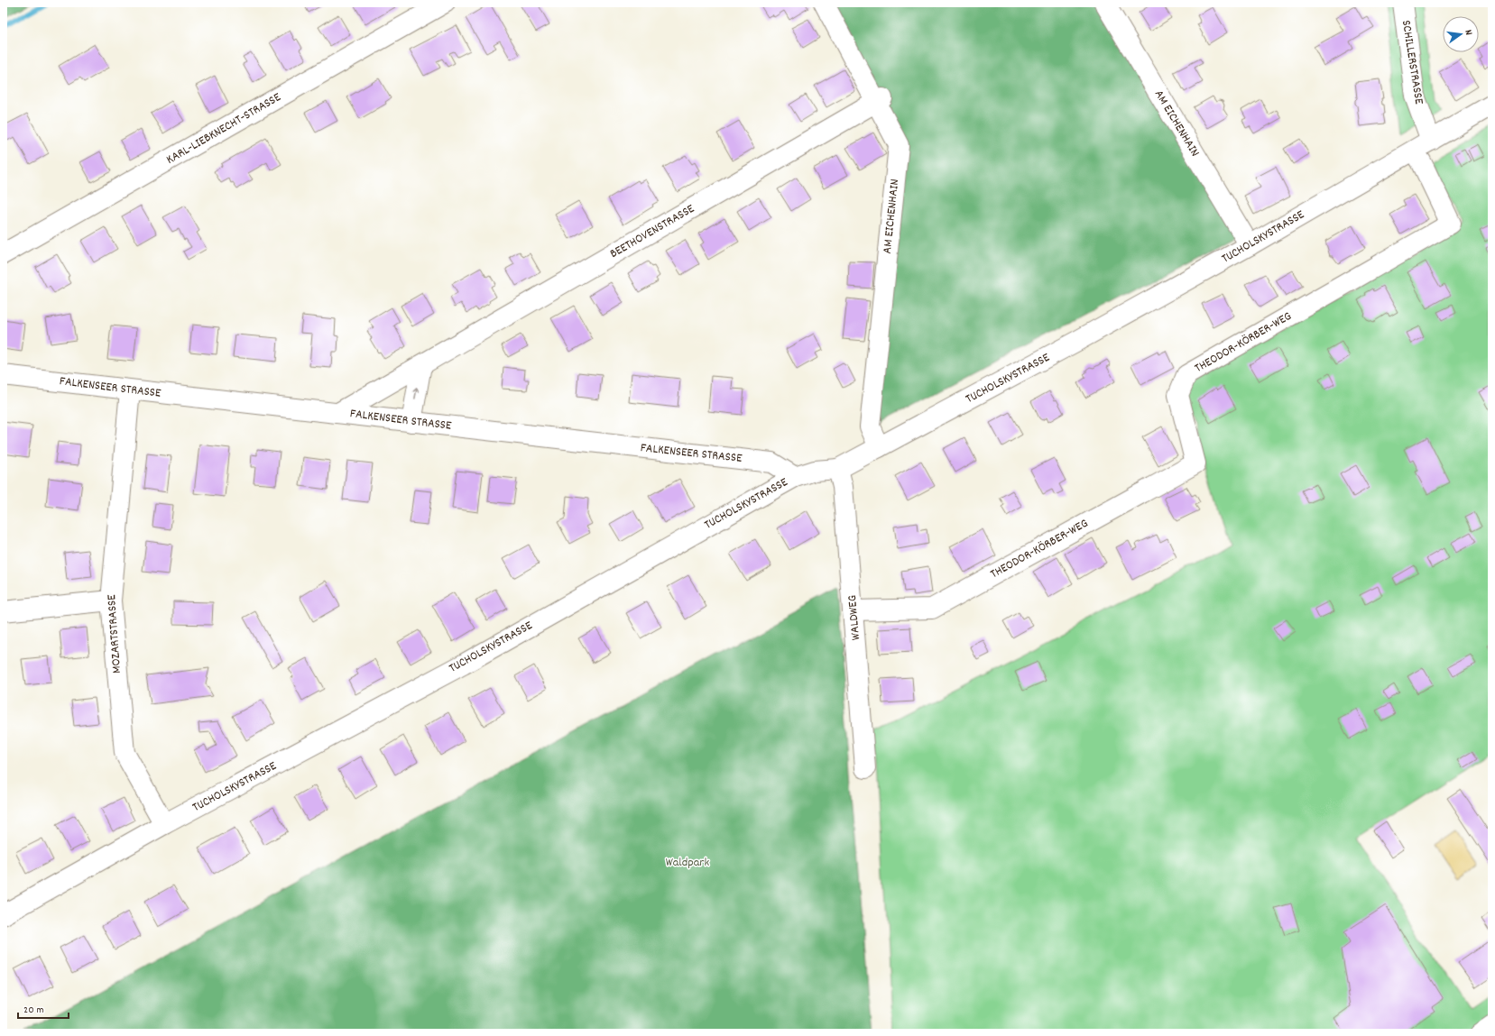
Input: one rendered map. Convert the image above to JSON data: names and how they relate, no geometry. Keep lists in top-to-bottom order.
{
  "streets": {
    "street": [
      "SCHILLERSTRASSE",
      "AM EICHENHAIN",
      "KARL-LIEBKNECHT-STRASSE",
      "BEETHOVENSTRASSE",
      "TUCHOLSKYSTRASSE",
      "THEODOR-KÖRBER-WEG",
      "FALKENSEER STRASSE",
      "WALDWEG",
      "MOZARTSTRASSE"
    ]
  },
  "crossings": [
    ["SCHILLERSTRASSE", "TUCHOLSKYSTRASSE"],
    ["AM EICHENHAIN", "BEETHOVENSTRASSE"],
    ["AM EICHENHAIN", "TUCHOLSKYSTRASSE"],
    ["BEETHOVENSTRASSE", "FALKENSEER STRASSE"],
    ["TUCHOLSKYSTRASSE", "THEODOR-KÖRBER-WEG"],
    ["TUCHOLSKYSTRASSE", "FALKENSEER STRASSE"],
    ["TUCHOLSKYSTRASSE", "WALDWEG"],
    ["TUCHOLSKYSTRASSE", "MOZARTSTRASSE"],
    ["THEODOR-KÖRBER-WEG", "WALDWEG"],
    ["FALKENSEER STRASSE", "MOZARTSTRASSE"]
  ],
  "parks": ["Waldpark"],
  "scale_bar": "20 m",
  "north": "right"
}
